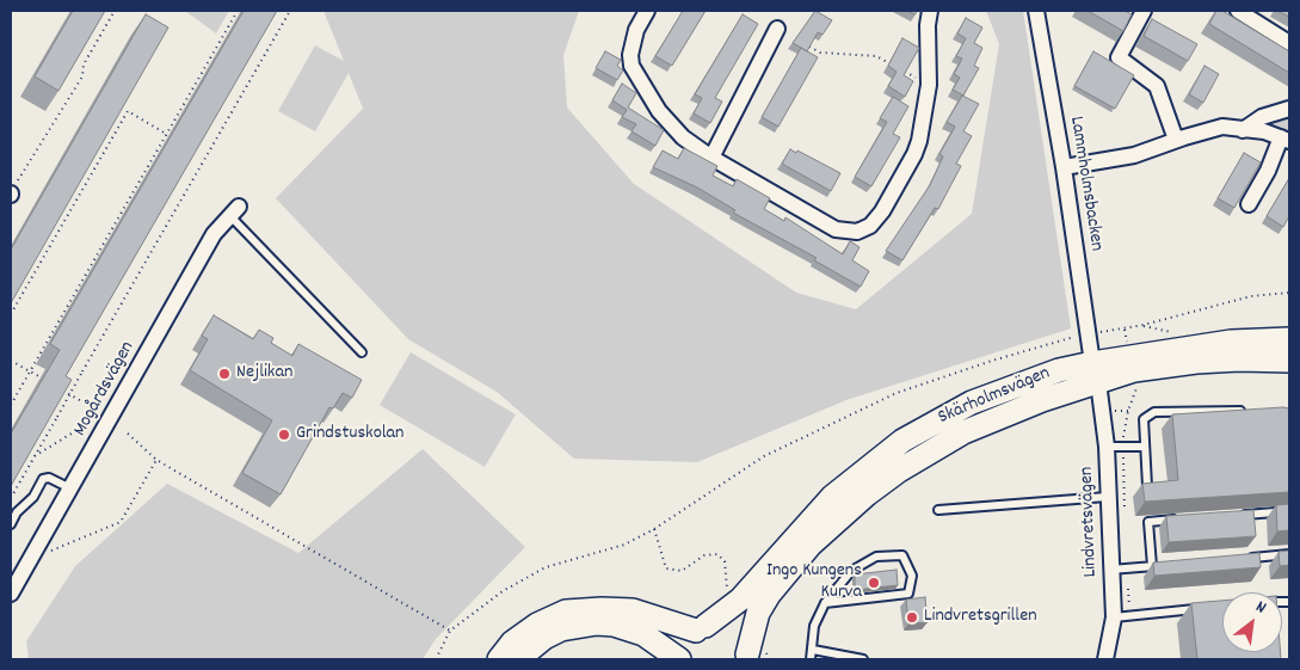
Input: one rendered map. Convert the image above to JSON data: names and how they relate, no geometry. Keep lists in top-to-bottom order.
{
  "streets": {
    "main road": ["Skärholmsvägen"],
    "street": ["Lammholmsbacken", "Mogårdsvägen", "Lindvretsvägen"]
  },
  "crossings": [
    ["Lammholmsbacken", "Skärholmsvägen"],
    ["Lammholmsbacken", "Lindvretsvägen"],
    ["Skärholmsvägen", "Lindvretsvägen"]
  ],
  "places": [
    "Nejlikan",
    "Grindstuskolan",
    "Ingo Kungens Kurva",
    "Lindvretsgrillen"
  ],
  "north": "top right"
}
